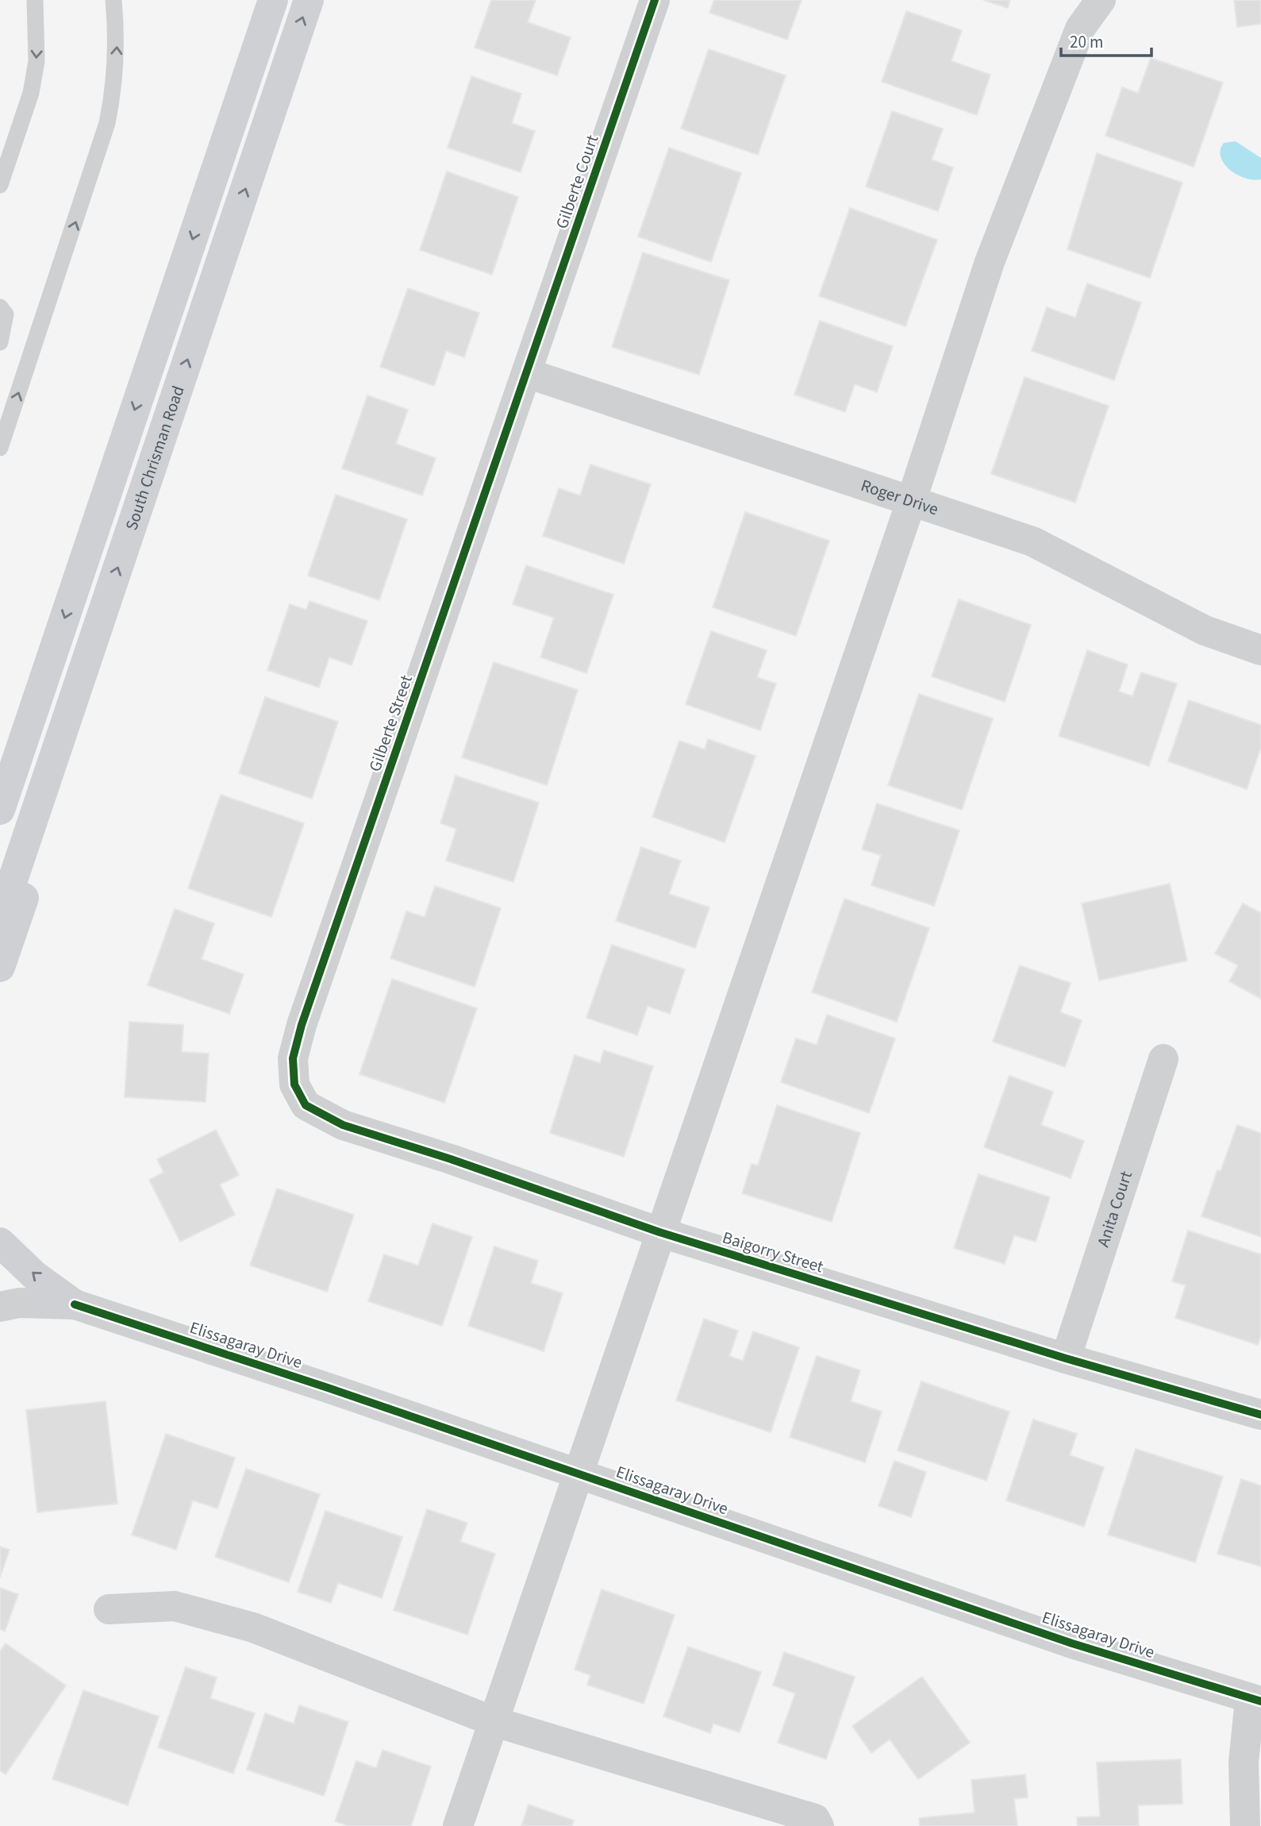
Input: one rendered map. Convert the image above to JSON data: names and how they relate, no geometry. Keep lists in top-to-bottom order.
{
  "streets": {
    "street": [
      "Gilberte Court",
      "South Chrisman Road",
      "Roger Drive",
      "Gilberte Street",
      "Anita Court",
      "Baigorry Street",
      "Elissagaray Drive"
    ]
  },
  "crossings": [
    ["Gilberte Court", "Roger Drive"],
    ["Gilberte Court", "Gilberte Street"],
    ["Roger Drive", "Gilberte Street"],
    ["Gilberte Street", "Baigorry Street"],
    ["Anita Court", "Baigorry Street"]
  ],
  "scale_bar": "20 m"
}
